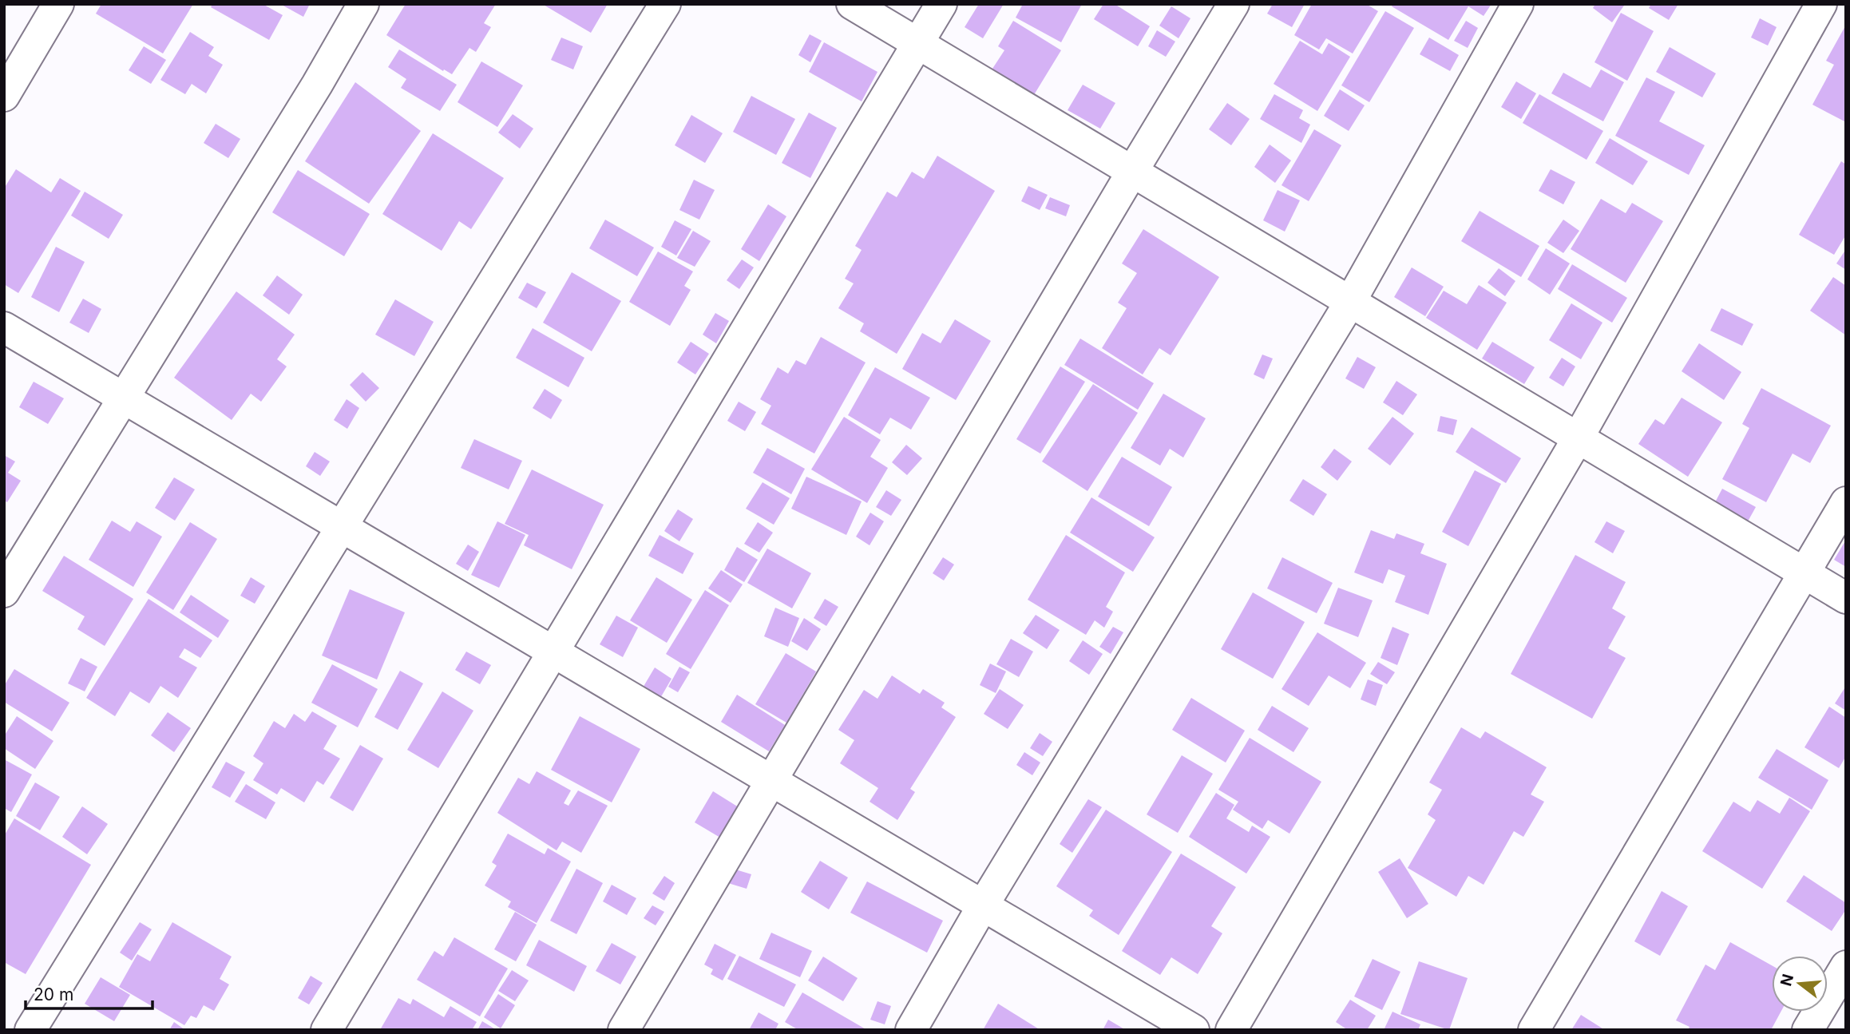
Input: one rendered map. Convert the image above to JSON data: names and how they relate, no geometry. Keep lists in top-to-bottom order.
{
  "scale_bar": "20 m",
  "north": "left"
}
